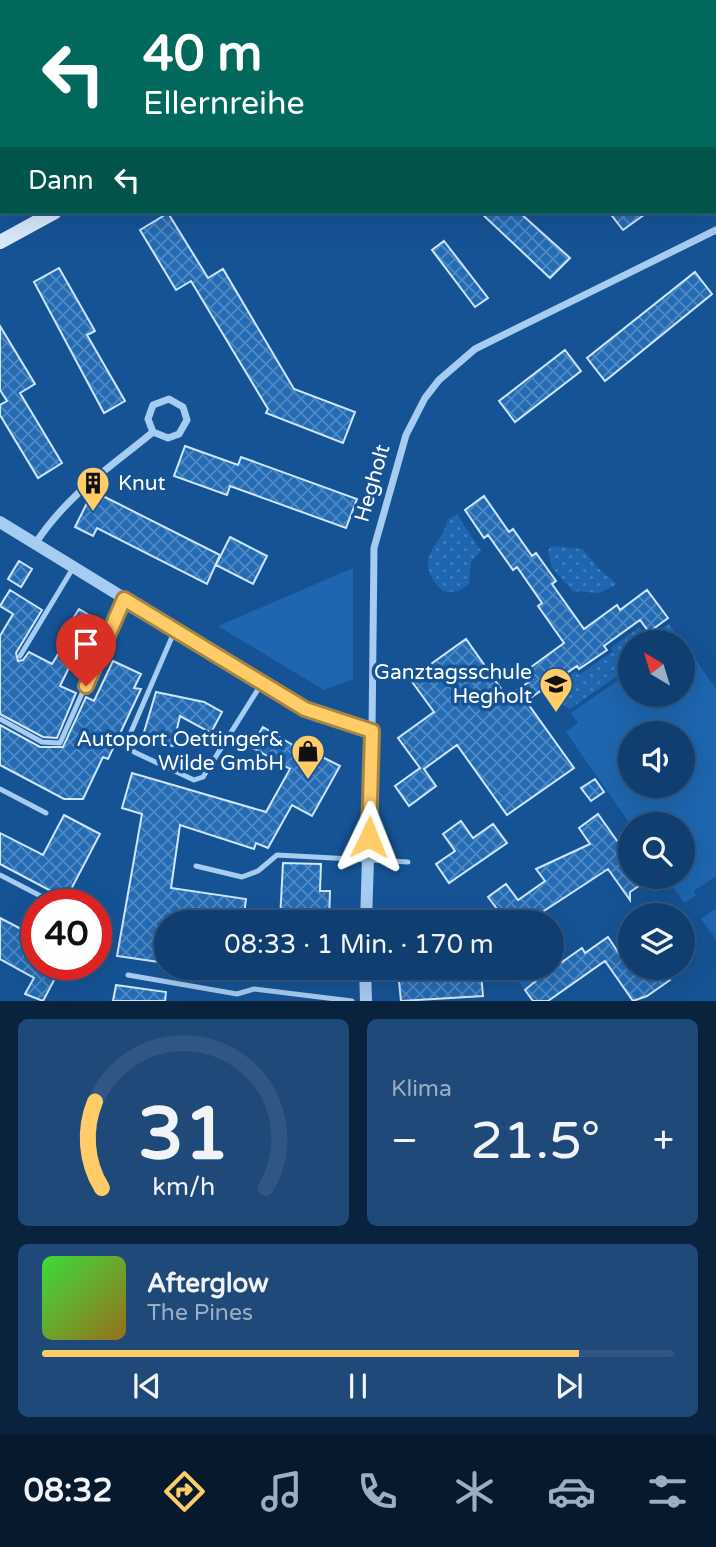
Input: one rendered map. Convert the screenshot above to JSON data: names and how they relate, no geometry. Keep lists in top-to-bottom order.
{
  "streets": {
    "street": ["Hegholt"]
  },
  "places": {
    "building": ["Knut"],
    "school or university": ["Ganztagsschule Hegholt"],
    "shop": ["Autoport Oettinger& Wilde GmbH"]
  },
  "north": "top left",
  "page": {
    "turn": ["40 m", "Ellernreihe"],
    "then": "Dann",
    "limit": "40",
    "trip": "08:33 · 1 Min. · 170 m",
    "tile": "Klima",
    "heat": ["−", "21.5°", "+"],
    "song": ["Afterglow", "The Pines"],
    "tabs": "08:32",
    "gauge": ["31", "km/h"]
  }
}
